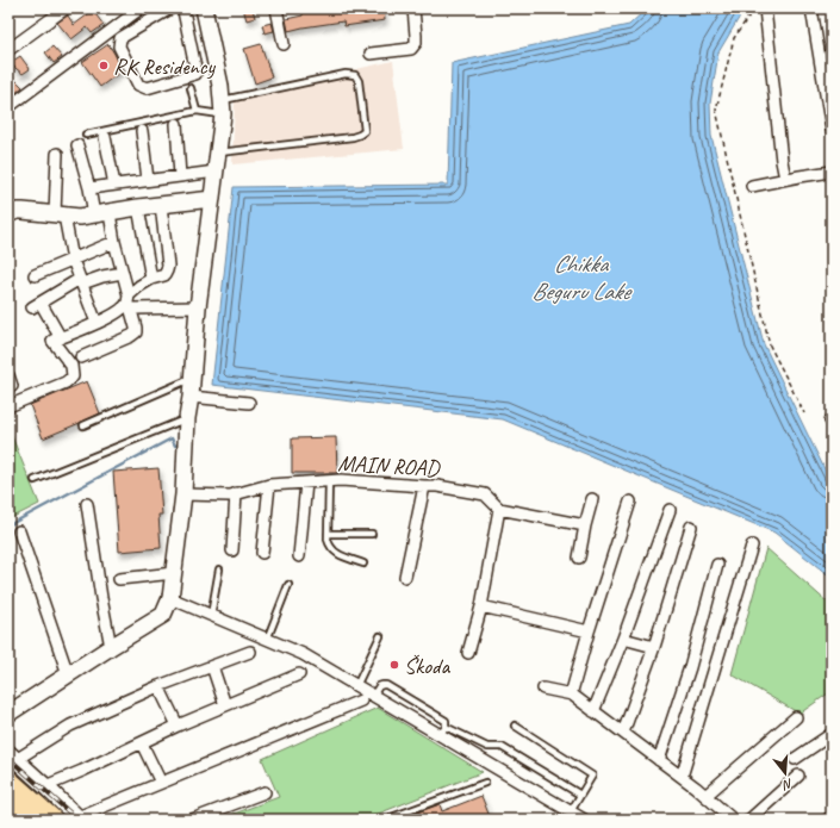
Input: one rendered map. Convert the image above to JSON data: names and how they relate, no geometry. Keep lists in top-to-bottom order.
{
  "streets": {
    "street": ["MAIN ROAD"]
  },
  "water": ["Chikka Beguru Lake"],
  "places": ["RK Residency", "Škoda"],
  "north": "bottom"
}
